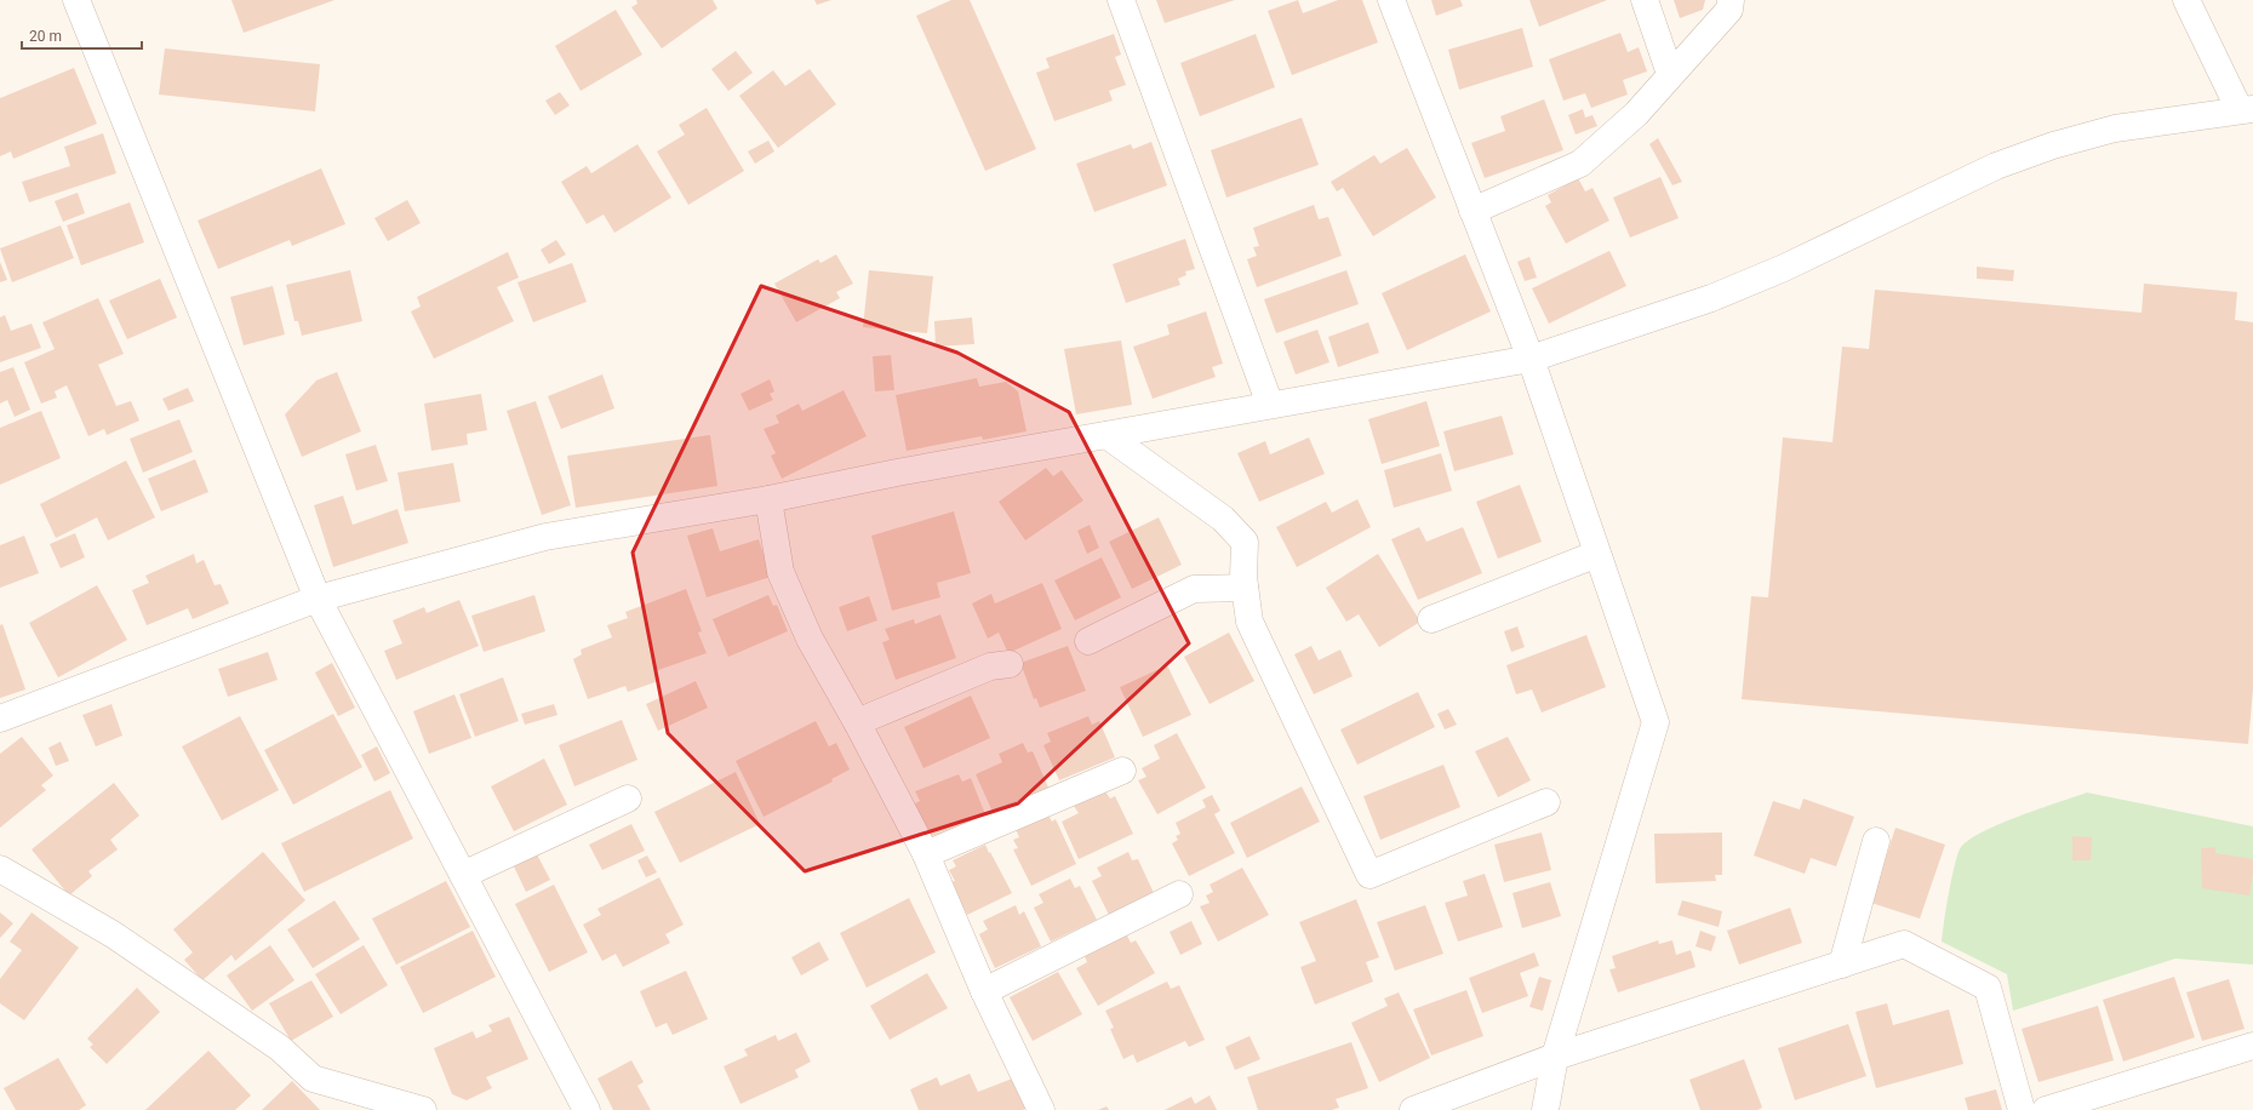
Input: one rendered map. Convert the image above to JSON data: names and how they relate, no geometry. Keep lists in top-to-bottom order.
{
  "scale_bar": "20 m"
}
